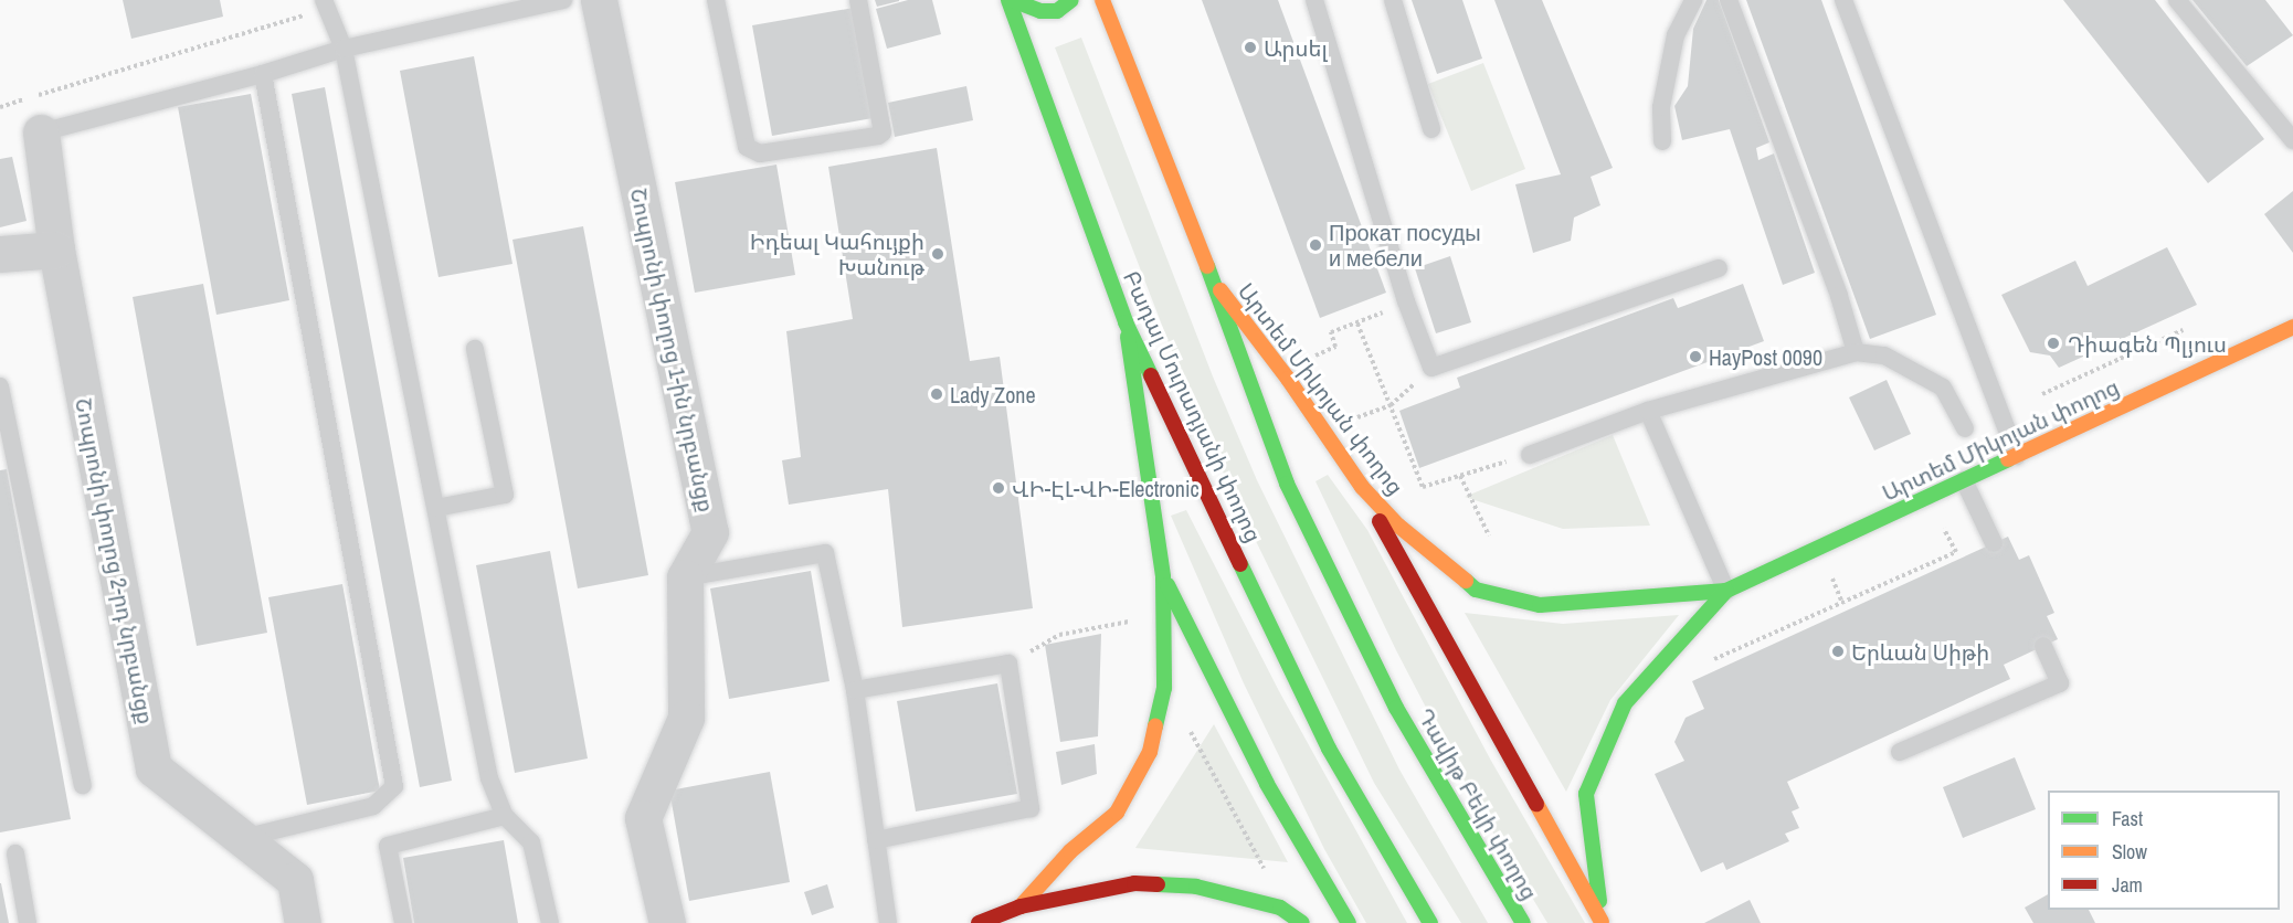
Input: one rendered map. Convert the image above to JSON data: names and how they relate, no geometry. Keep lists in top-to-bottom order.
{
  "streets": {
    "main road": ["Արտեմ Միկոյան փողոց", "Բադալ Մուրադյանի փողոց", "Դավիթ Բեկի փողոց"],
    "street": ["Շոպրոնի փողոց 1-ին նրբանցք", "Շոպրոնի փողոց 2-րդ նրբանցք"]
  },
  "crossings": [
    ["Արտեմ Միկոյան փողոց", "Դավիթ Բեկի փողոց"]
  ],
  "places": [
    "Արսել",
    "Прокат посуды и мебели",
    "Իդեալ Կահույքի Խանութ",
    "Դիագեն Պլյուս",
    "HayPost 0090",
    "Lady Zone",
    "ՎԻ-ԷԼ-ՎԻ-Electronic",
    "Երևան Սիթի"
  ],
  "legend": ["Fast", "Slow", "Jam"]
}
